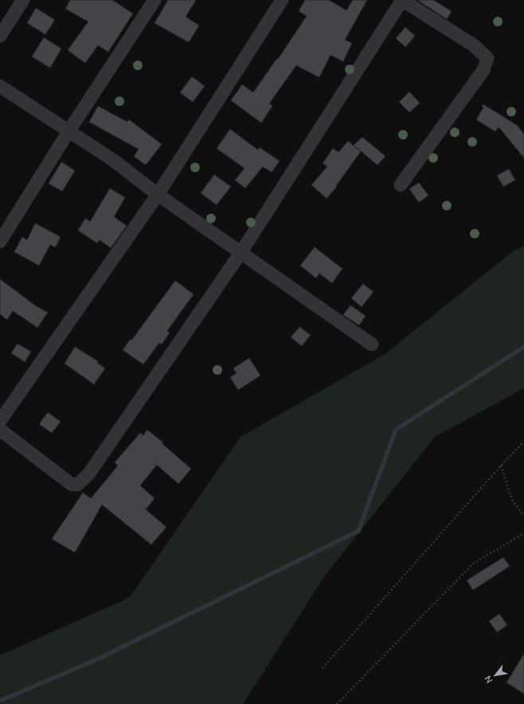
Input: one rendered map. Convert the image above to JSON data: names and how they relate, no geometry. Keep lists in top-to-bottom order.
{
  "north": "bottom left"
}
